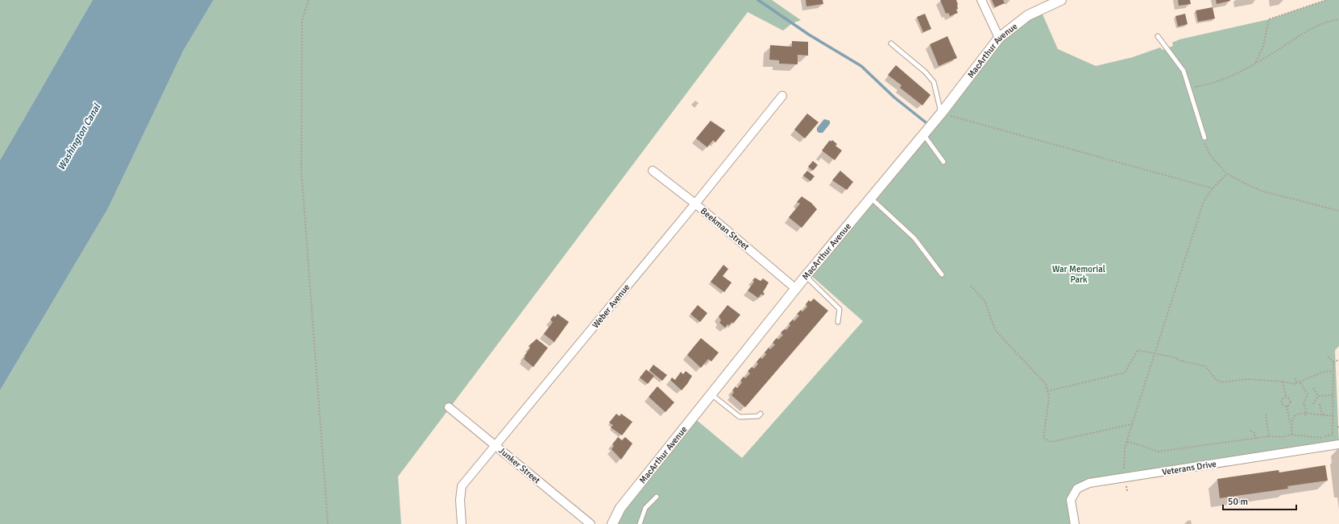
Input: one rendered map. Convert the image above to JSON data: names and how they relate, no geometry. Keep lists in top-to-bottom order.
{
  "streets": {
    "street": [
      "MacArthur Avenue",
      "Beekman Street",
      "Weber Avenue",
      "Junker Street",
      "Veterans Drive"
    ]
  },
  "crossings": [
    ["MacArthur Avenue", "Beekman Street"],
    ["Beekman Street", "Weber Avenue"],
    ["Weber Avenue", "Junker Street"]
  ],
  "water": ["Washington Canal"],
  "parks": ["War Memorial Park"],
  "scale_bar": "50 m"
}
